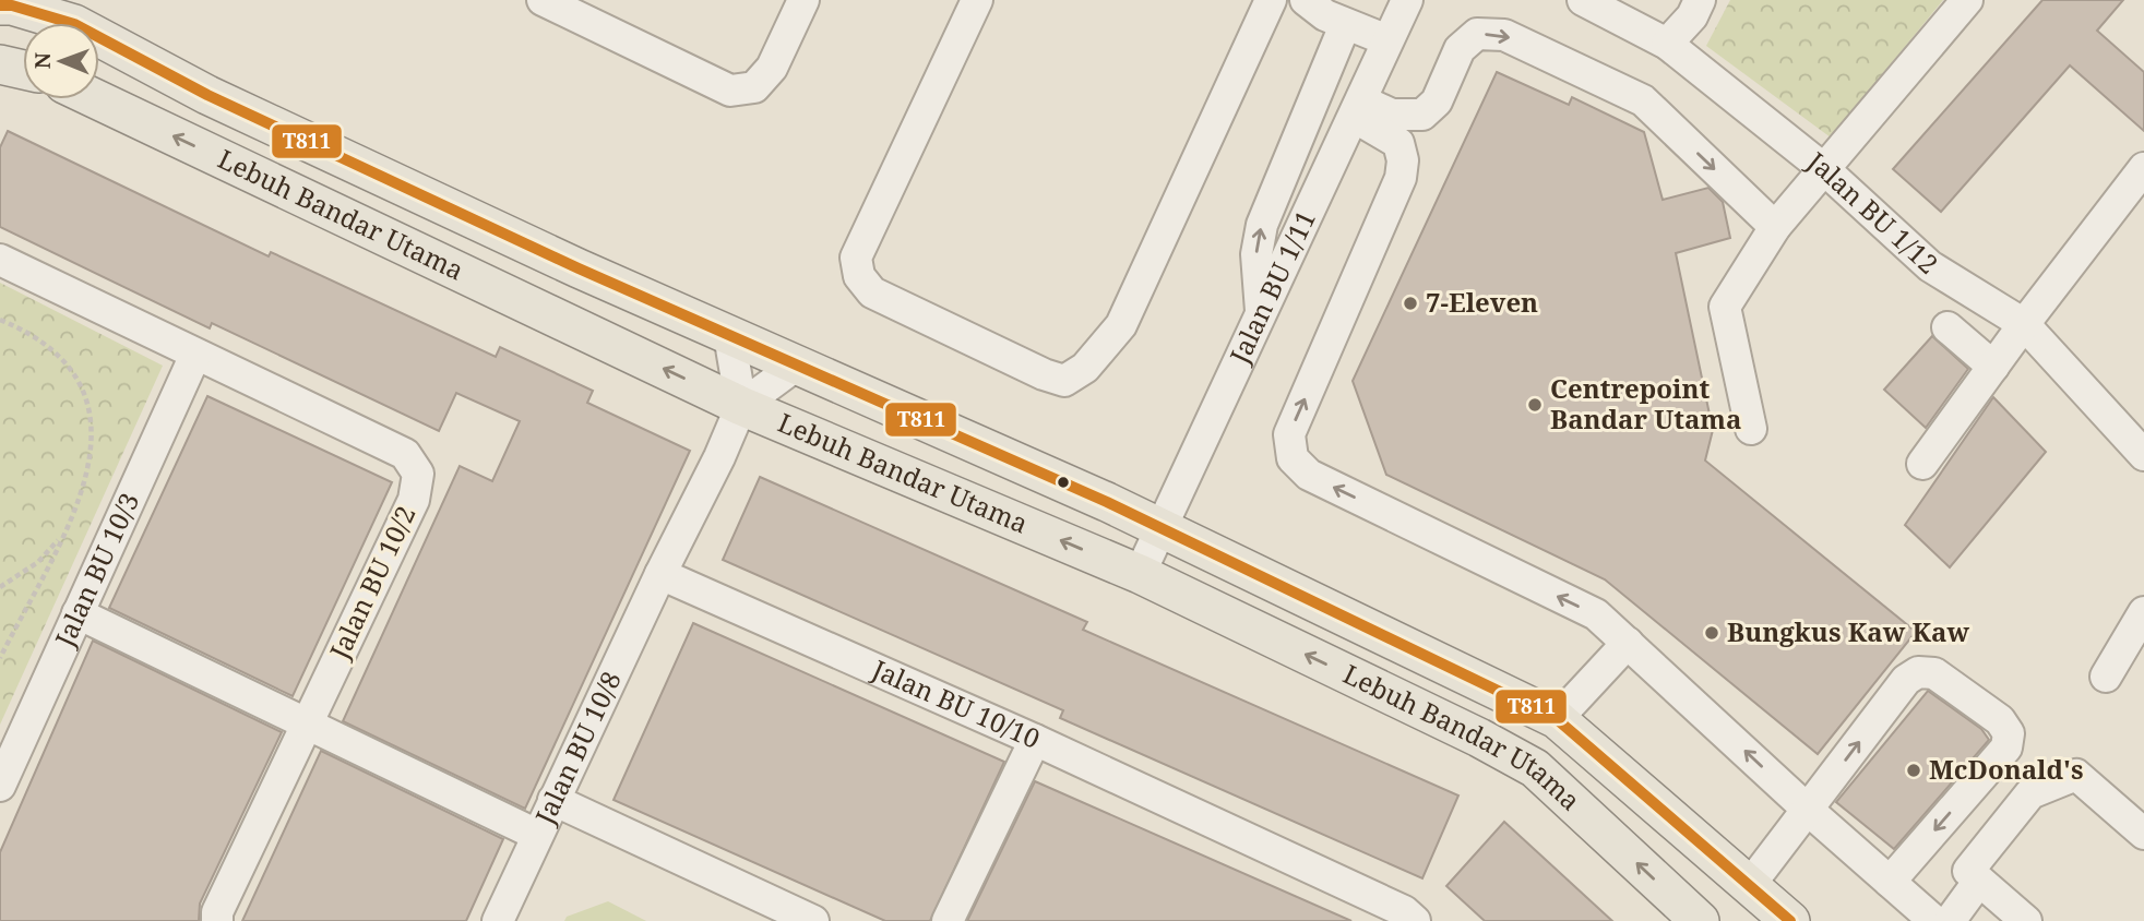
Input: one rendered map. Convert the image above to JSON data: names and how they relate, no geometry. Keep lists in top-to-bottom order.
{
  "streets": {
    "main road": ["Lebuh Bandar Utama"],
    "street": [
      "Jalan BU 1/12",
      "Jalan BU 1/11",
      "Jalan BU 10/3",
      "Jalan BU 10/2",
      "Jalan BU 10/10",
      "Jalan BU 10/8"
    ]
  },
  "crossings": [
    ["Lebuh Bandar Utama", "Jalan BU 1/11"],
    ["Jalan BU 10/3", "Jalan BU 10/2"],
    ["Jalan BU 10/10", "Jalan BU 10/8"]
  ],
  "places": [
    "7-Eleven",
    "Centrepoint Bandar Utama",
    "Bungkus Kaw Kaw",
    "McDonald's"
  ],
  "lines": ["transit line T811"],
  "north": "left"
}
